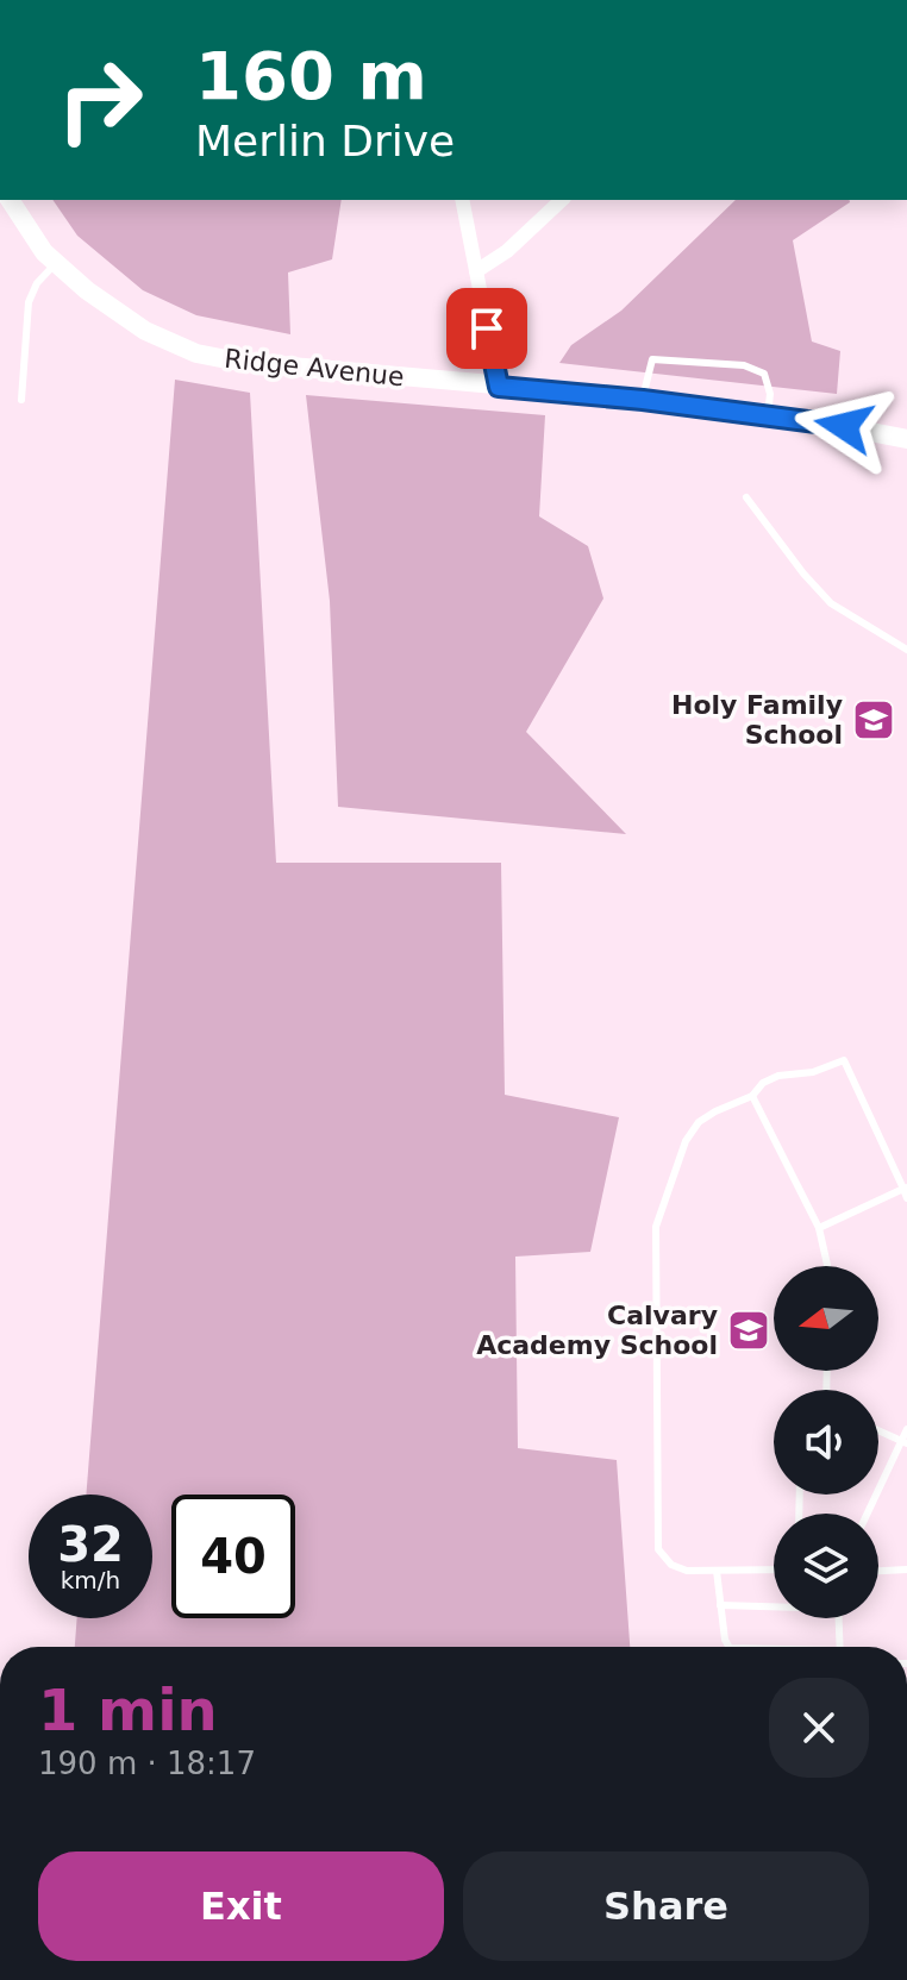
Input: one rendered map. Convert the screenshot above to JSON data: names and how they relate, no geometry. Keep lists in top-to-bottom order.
{
  "streets": {
    "street": ["Ridge Avenue"]
  },
  "places": {
    "school or university": ["Holy Family School", "Calvary Academy School"]
  },
  "north": "left",
  "page": {
    "turn": ["160 m", "Merlin Drive"],
    "speed": "32 km/h",
    "limit": "40",
    "heading": ["1 min", "190 m · 18:17"],
    "buttons": ["Exit", "Share"]
  }
}
